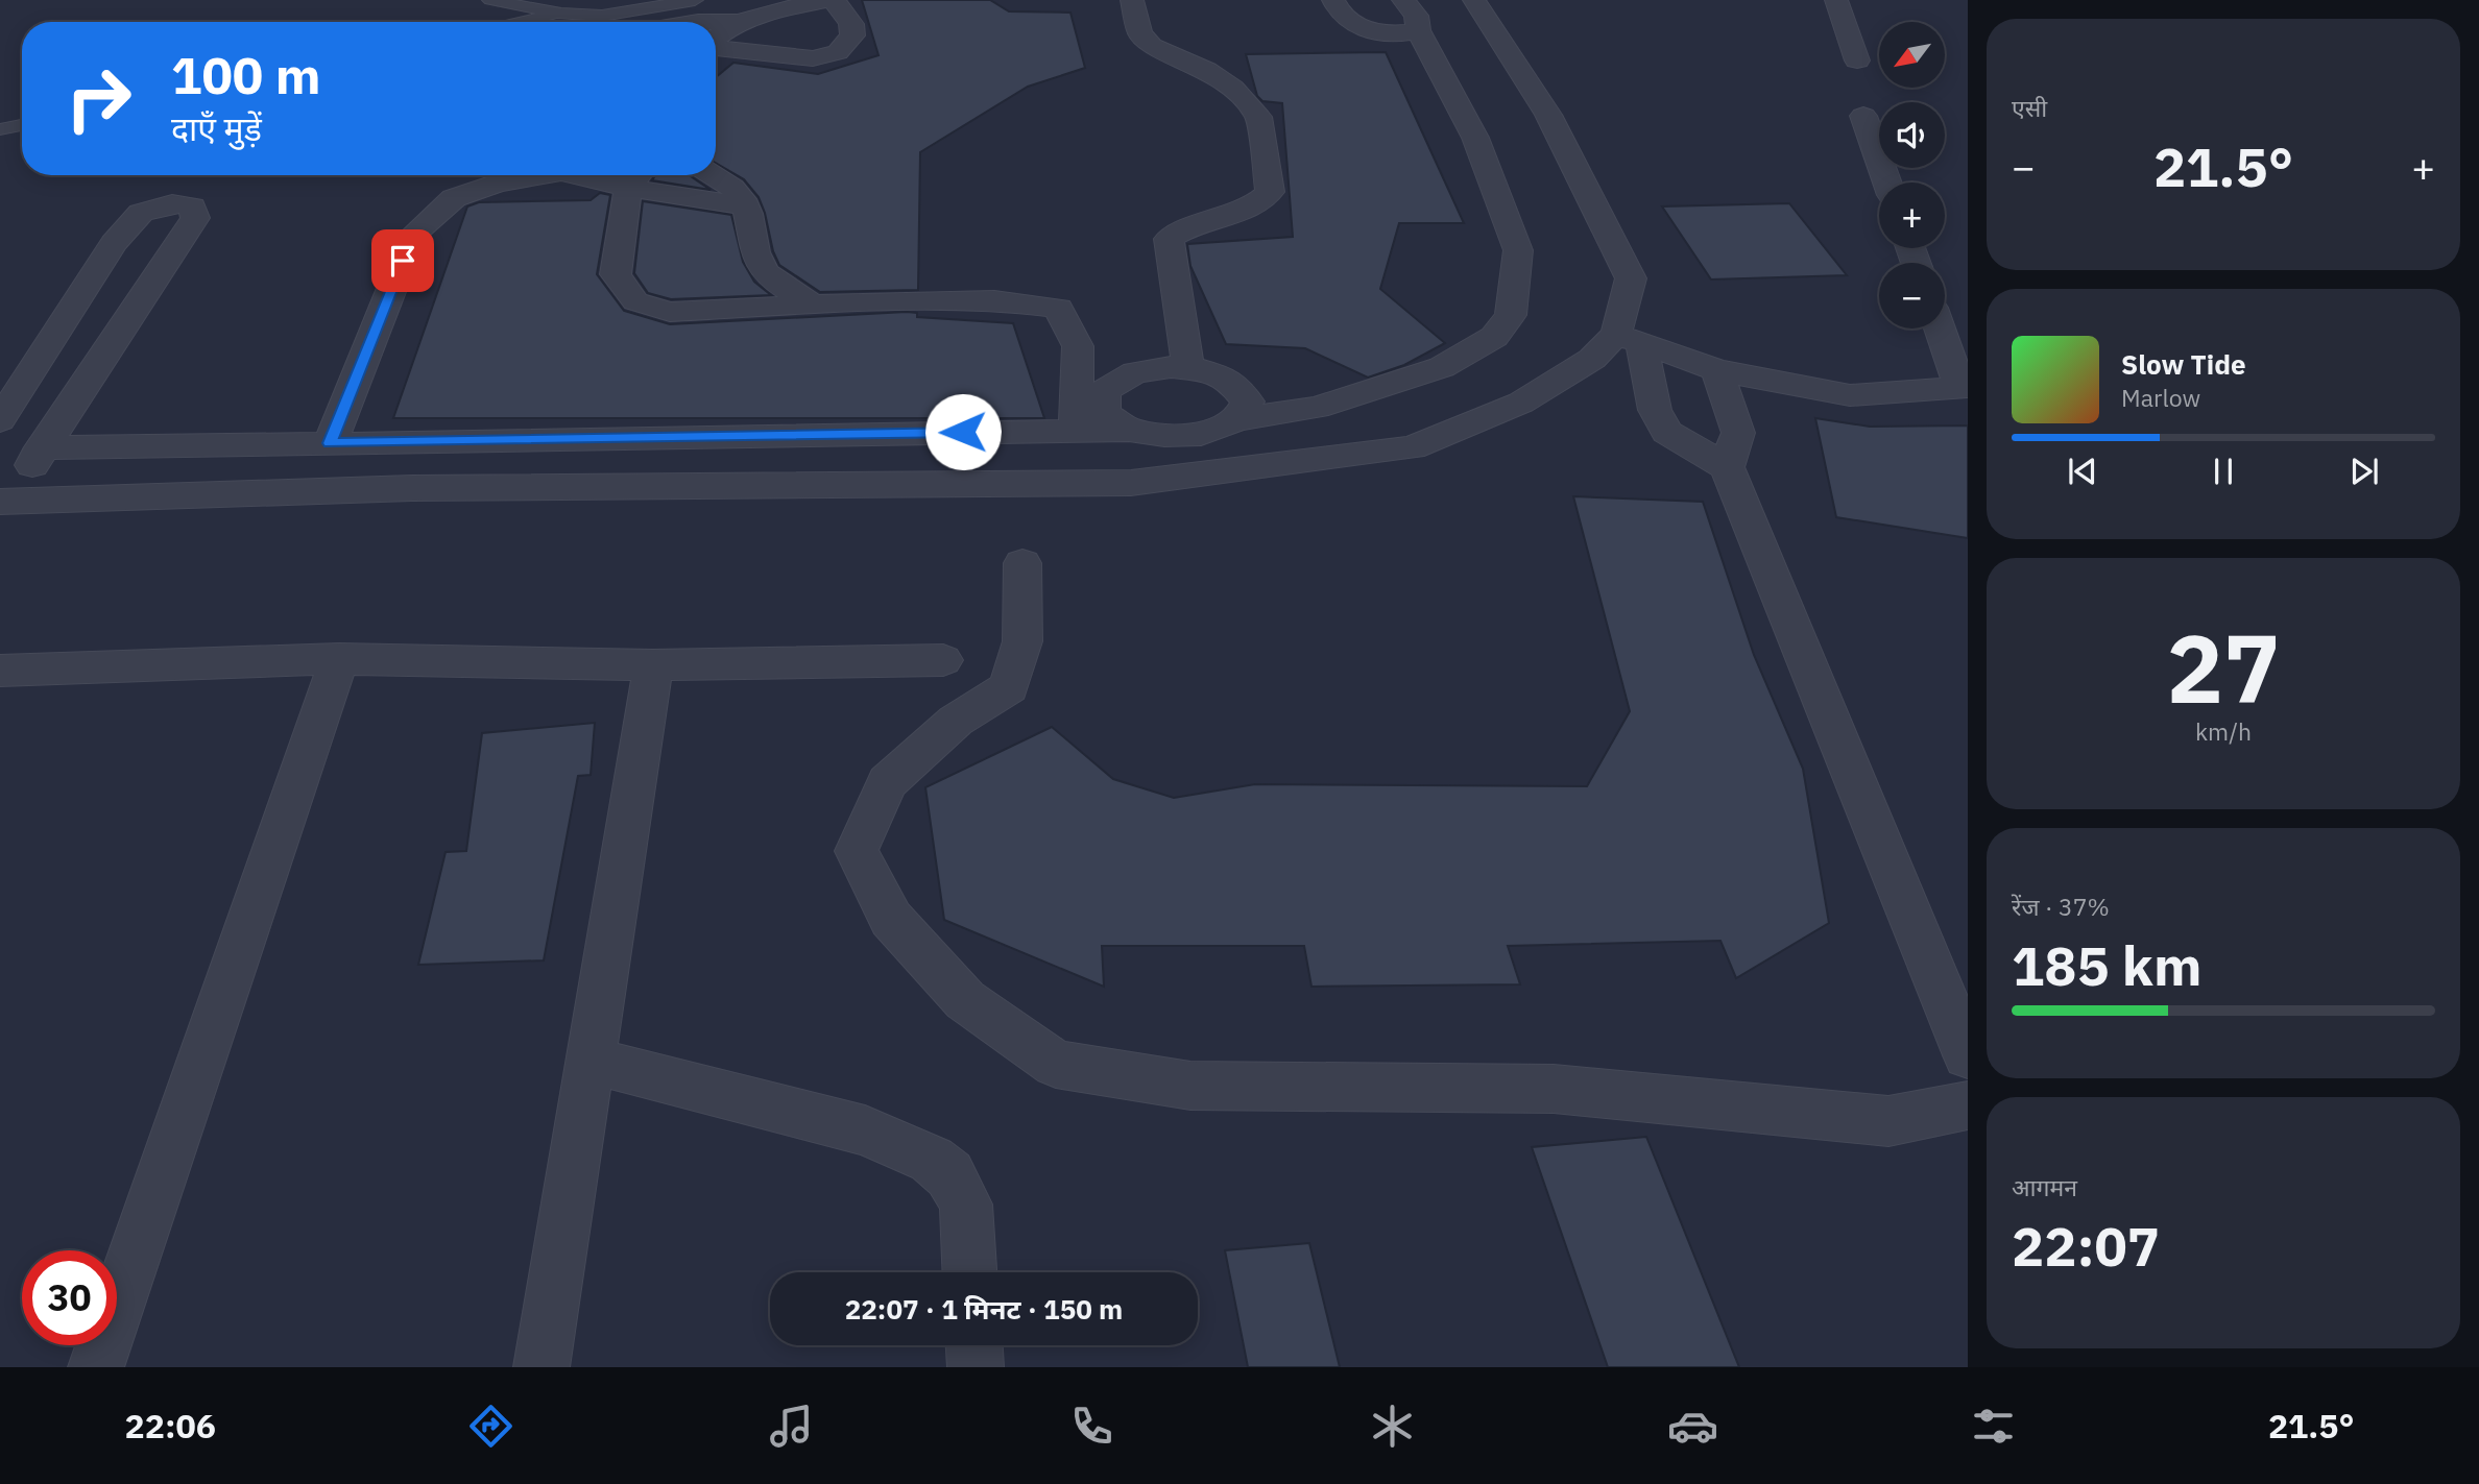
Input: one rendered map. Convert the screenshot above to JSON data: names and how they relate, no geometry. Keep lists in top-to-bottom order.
{
  "north": "bottom left",
  "page": {
    "tile": [
      "एसी",
      ["27", "km/h"],
      ["रेंज · 37%", "185 km"],
      ["आगमन", "22:07"]
    ],
    "map_buttons": ["+", "−"],
    "turn": ["100 m", "दाएँ मुड़ें"],
    "heat": ["−", "21.5°", "+"],
    "song": ["Slow Tide", "Marlow"],
    "limit": "30",
    "trip": "22:07 · 1 मिनट · 150 m",
    "tabs": ["22:06", "21.5°"]
  }
}
